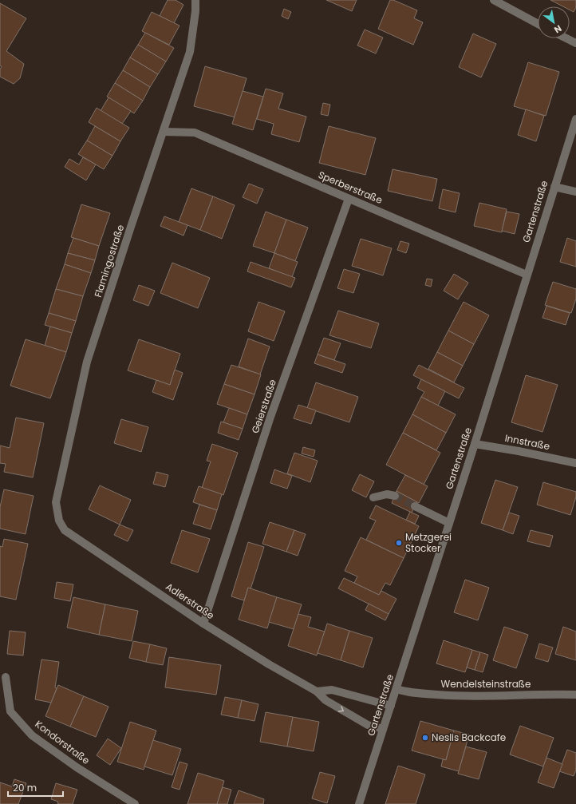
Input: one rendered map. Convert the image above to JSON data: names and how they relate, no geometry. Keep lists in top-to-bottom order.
{
  "streets": {
    "street": [
      "Sperberstraße",
      "Gartenstraße",
      "Flamingostraße",
      "Geierstraße",
      "Innstraße",
      "Adlerstraße",
      "Wendelsteinstraße",
      "Kondorstraße"
    ]
  },
  "crossings": [
    ["Sperberstraße", "Gartenstraße"],
    ["Sperberstraße", "Flamingostraße"],
    ["Sperberstraße", "Geierstraße"],
    ["Gartenstraße", "Innstraße"],
    ["Gartenstraße", "Adlerstraße"],
    ["Gartenstraße", "Wendelsteinstraße"],
    ["Flamingostraße", "Adlerstraße"],
    ["Geierstraße", "Adlerstraße"]
  ],
  "places": ["Metzgerei Stocker", "Neslis Backcafe"],
  "scale_bar": "20 m",
  "north": "bottom right"
}
